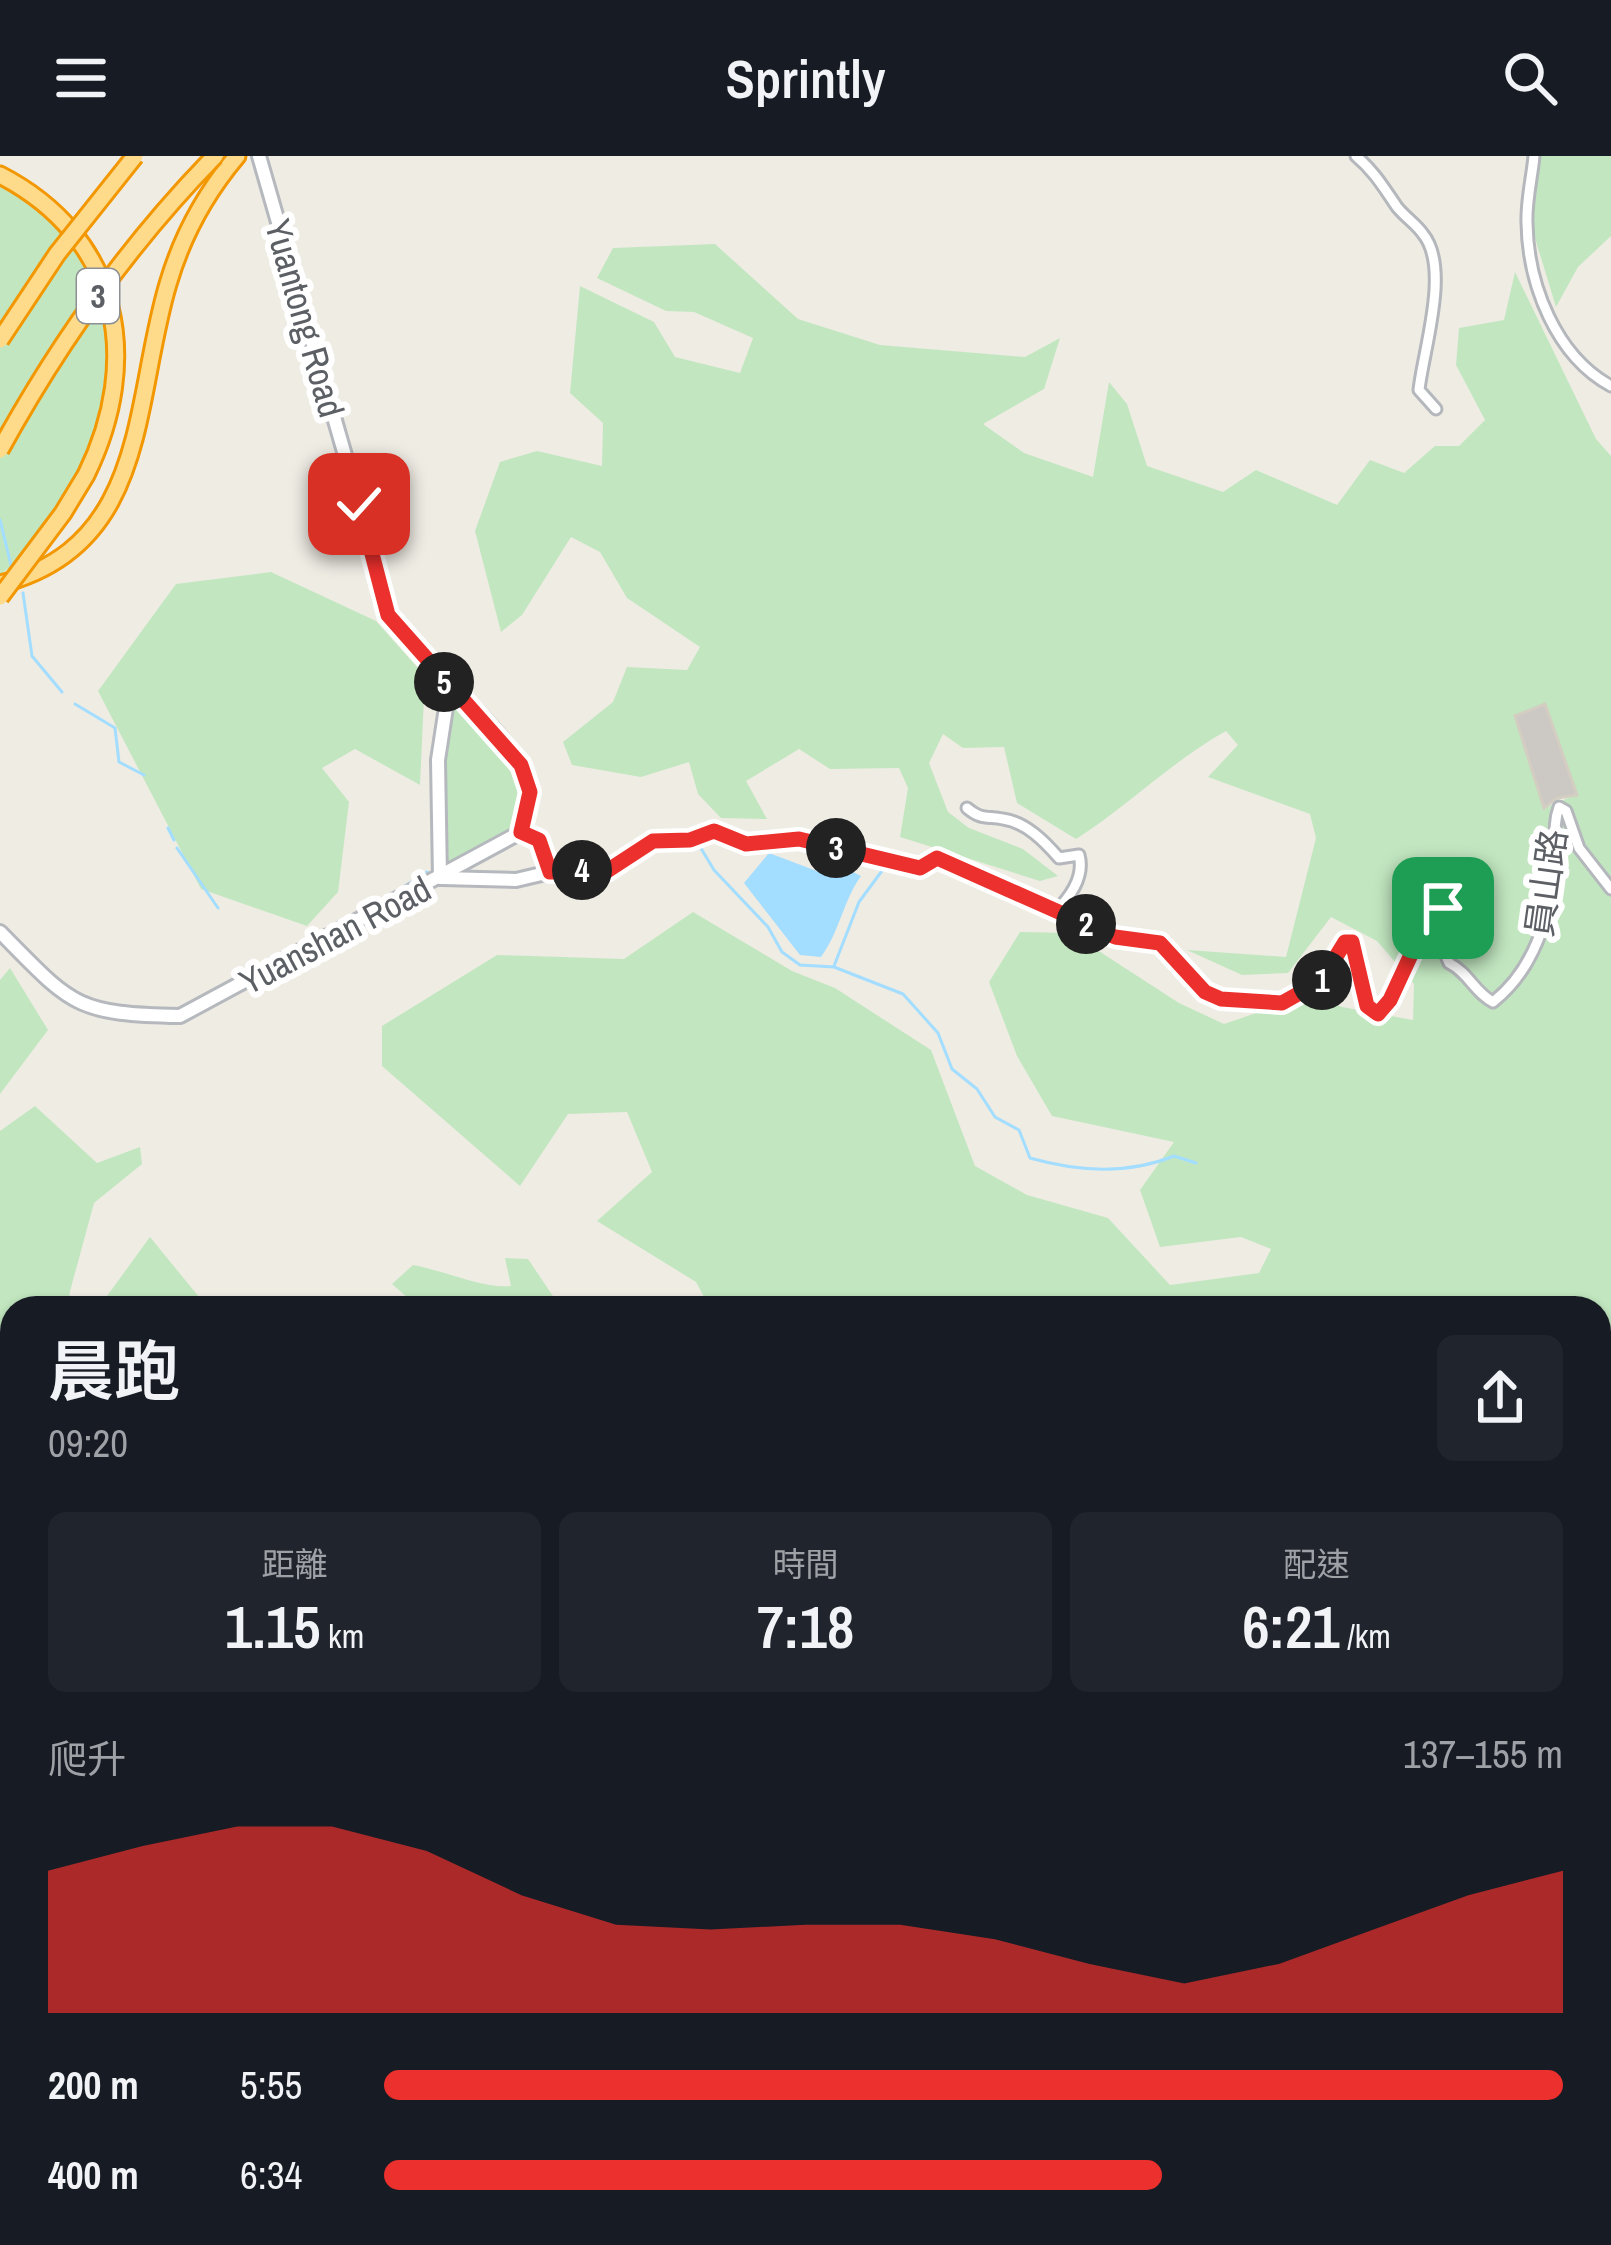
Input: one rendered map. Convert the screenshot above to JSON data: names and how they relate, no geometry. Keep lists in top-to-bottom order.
{
  "streets": {
    "highway": ["3"],
    "street": ["Yuantong Road", "員山路", "Yuanshan Road"]
  },
  "crossings": [
    ["員山路", "Yuanshan Road"]
  ],
  "page": {
    "header": "Sprintly",
    "pins": [
      "5",
      "3",
      "4",
      "2",
      "1"
    ],
    "heading": ["晨跑", "09:20"],
    "stats": [
      ["距離", "1.15 km"],
      ["時間", "7:18"],
      ["配速", "6:21 /km"]
    ],
    "chart": ["爬升", "137–155 m"],
    "list": [
      {
        "name": "200 m",
        "note": "5:55"
      },
      {
        "name": "400 m",
        "note": "6:34"
      }
    ]
  }
}
